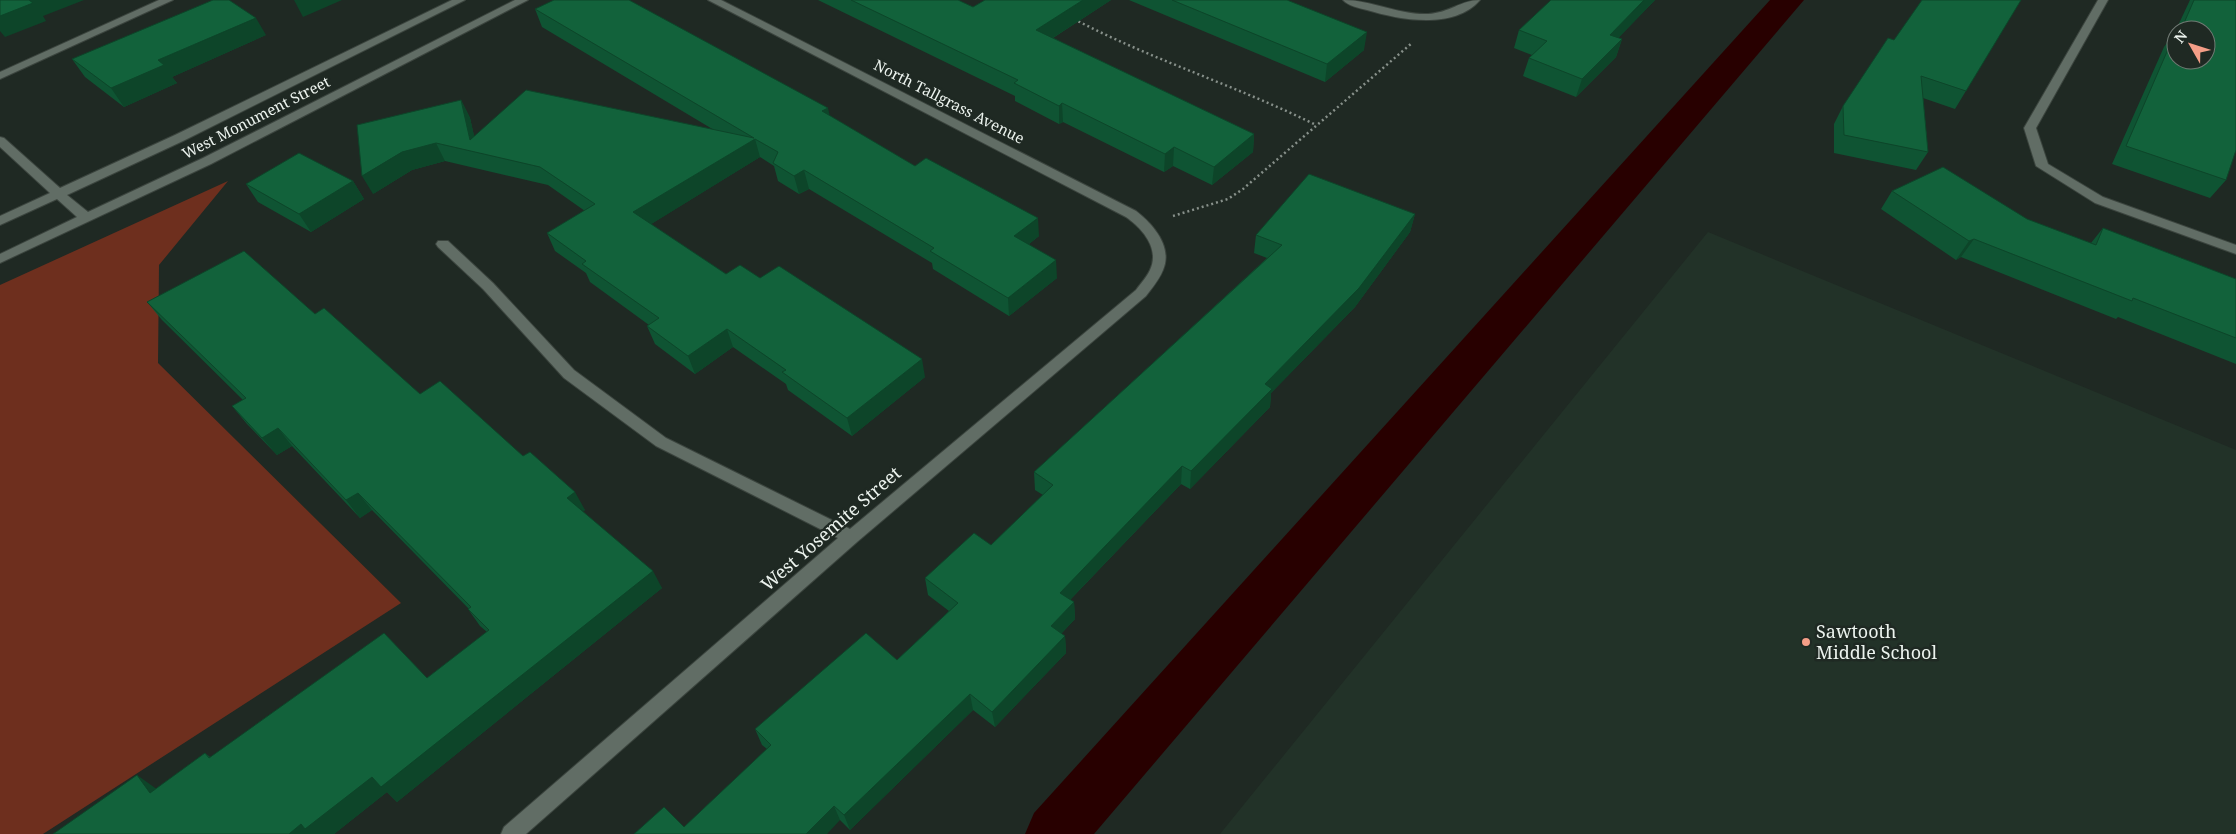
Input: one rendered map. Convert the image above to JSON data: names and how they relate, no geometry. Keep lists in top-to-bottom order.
{
  "streets": {
    "street": ["North Tallgrass Avenue", "West Monument Street", "West Yosemite Street"]
  },
  "crossings": [
    ["North Tallgrass Avenue", "West Yosemite Street"]
  ],
  "places": ["Sawtooth Middle School"],
  "north": "top left"
}
